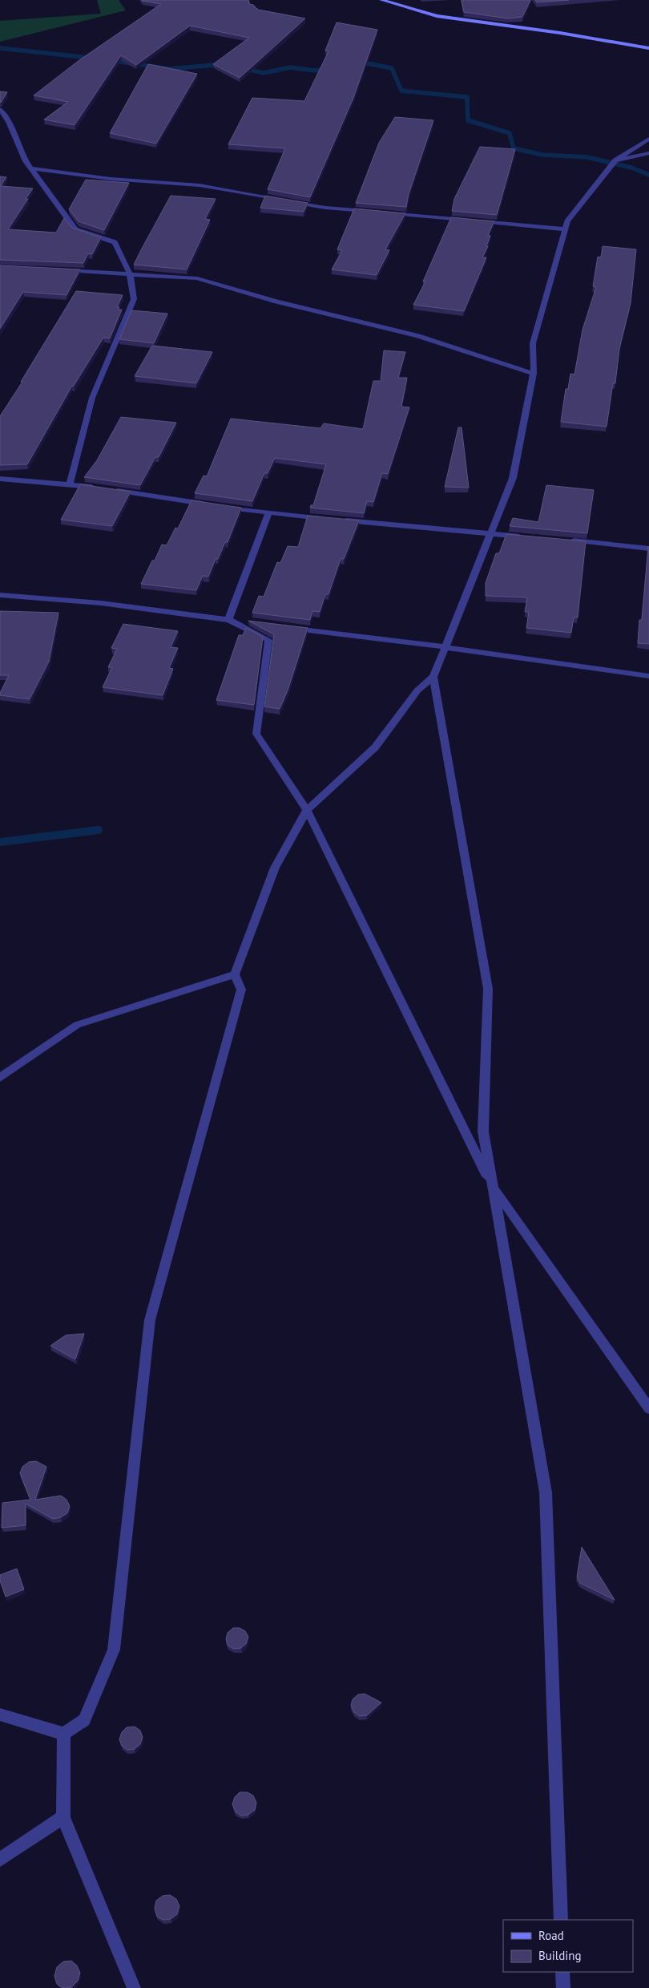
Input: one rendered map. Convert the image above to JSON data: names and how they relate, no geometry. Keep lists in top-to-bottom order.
{
  "legend": ["Road", "Building"]
}
